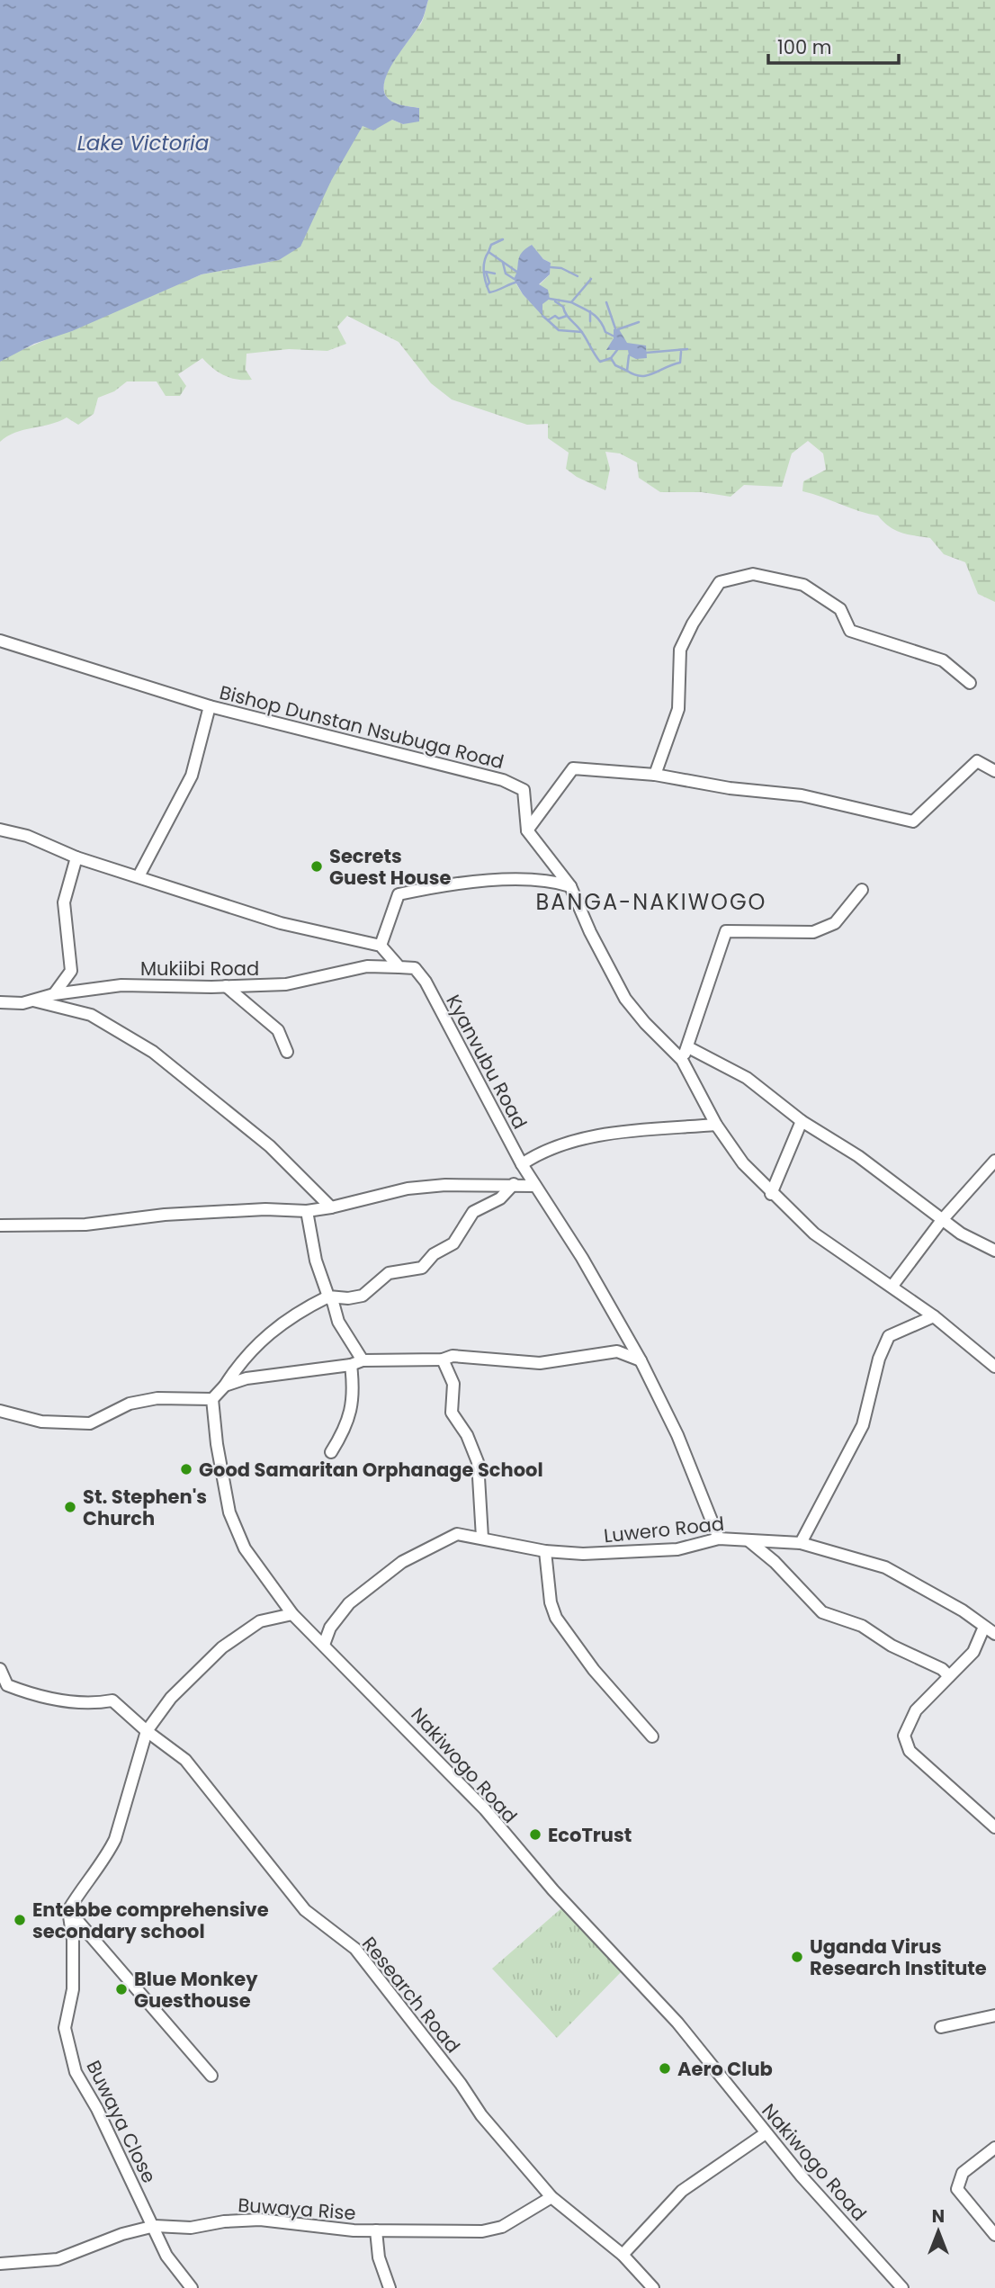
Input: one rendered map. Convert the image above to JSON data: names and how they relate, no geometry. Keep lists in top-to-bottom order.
{
  "streets": {
    "street": [
      "Bishop Dunstan Nsubuga Road",
      "Mukiibi Road",
      "Kyanvubu Road",
      "Luwero Road",
      "Nakiwogo Road",
      "Research Road",
      "Buwaya Close",
      "Buwaya Rise"
    ]
  },
  "crossings": [
    ["Mukiibi Road", "Kyanvubu Road"],
    ["Kyanvubu Road", "Luwero Road"],
    ["Luwero Road", "Nakiwogo Road"],
    ["Research Road", "Buwaya Rise"],
    ["Buwaya Close", "Buwaya Rise"]
  ],
  "districts": ["BANGA-NAKIWOGO"],
  "water": ["Lake Victoria"],
  "places": [
    "Secrets Guest House",
    "Good Samaritan Orphanage School",
    "St. Stephen's Church",
    "EcoTrust",
    "Entebbe comprehensive secondary school",
    "Uganda Virus Research Institute",
    "Blue Monkey Guesthouse",
    "Aero Club"
  ],
  "scale_bar": "100 m",
  "north": "top"
}
